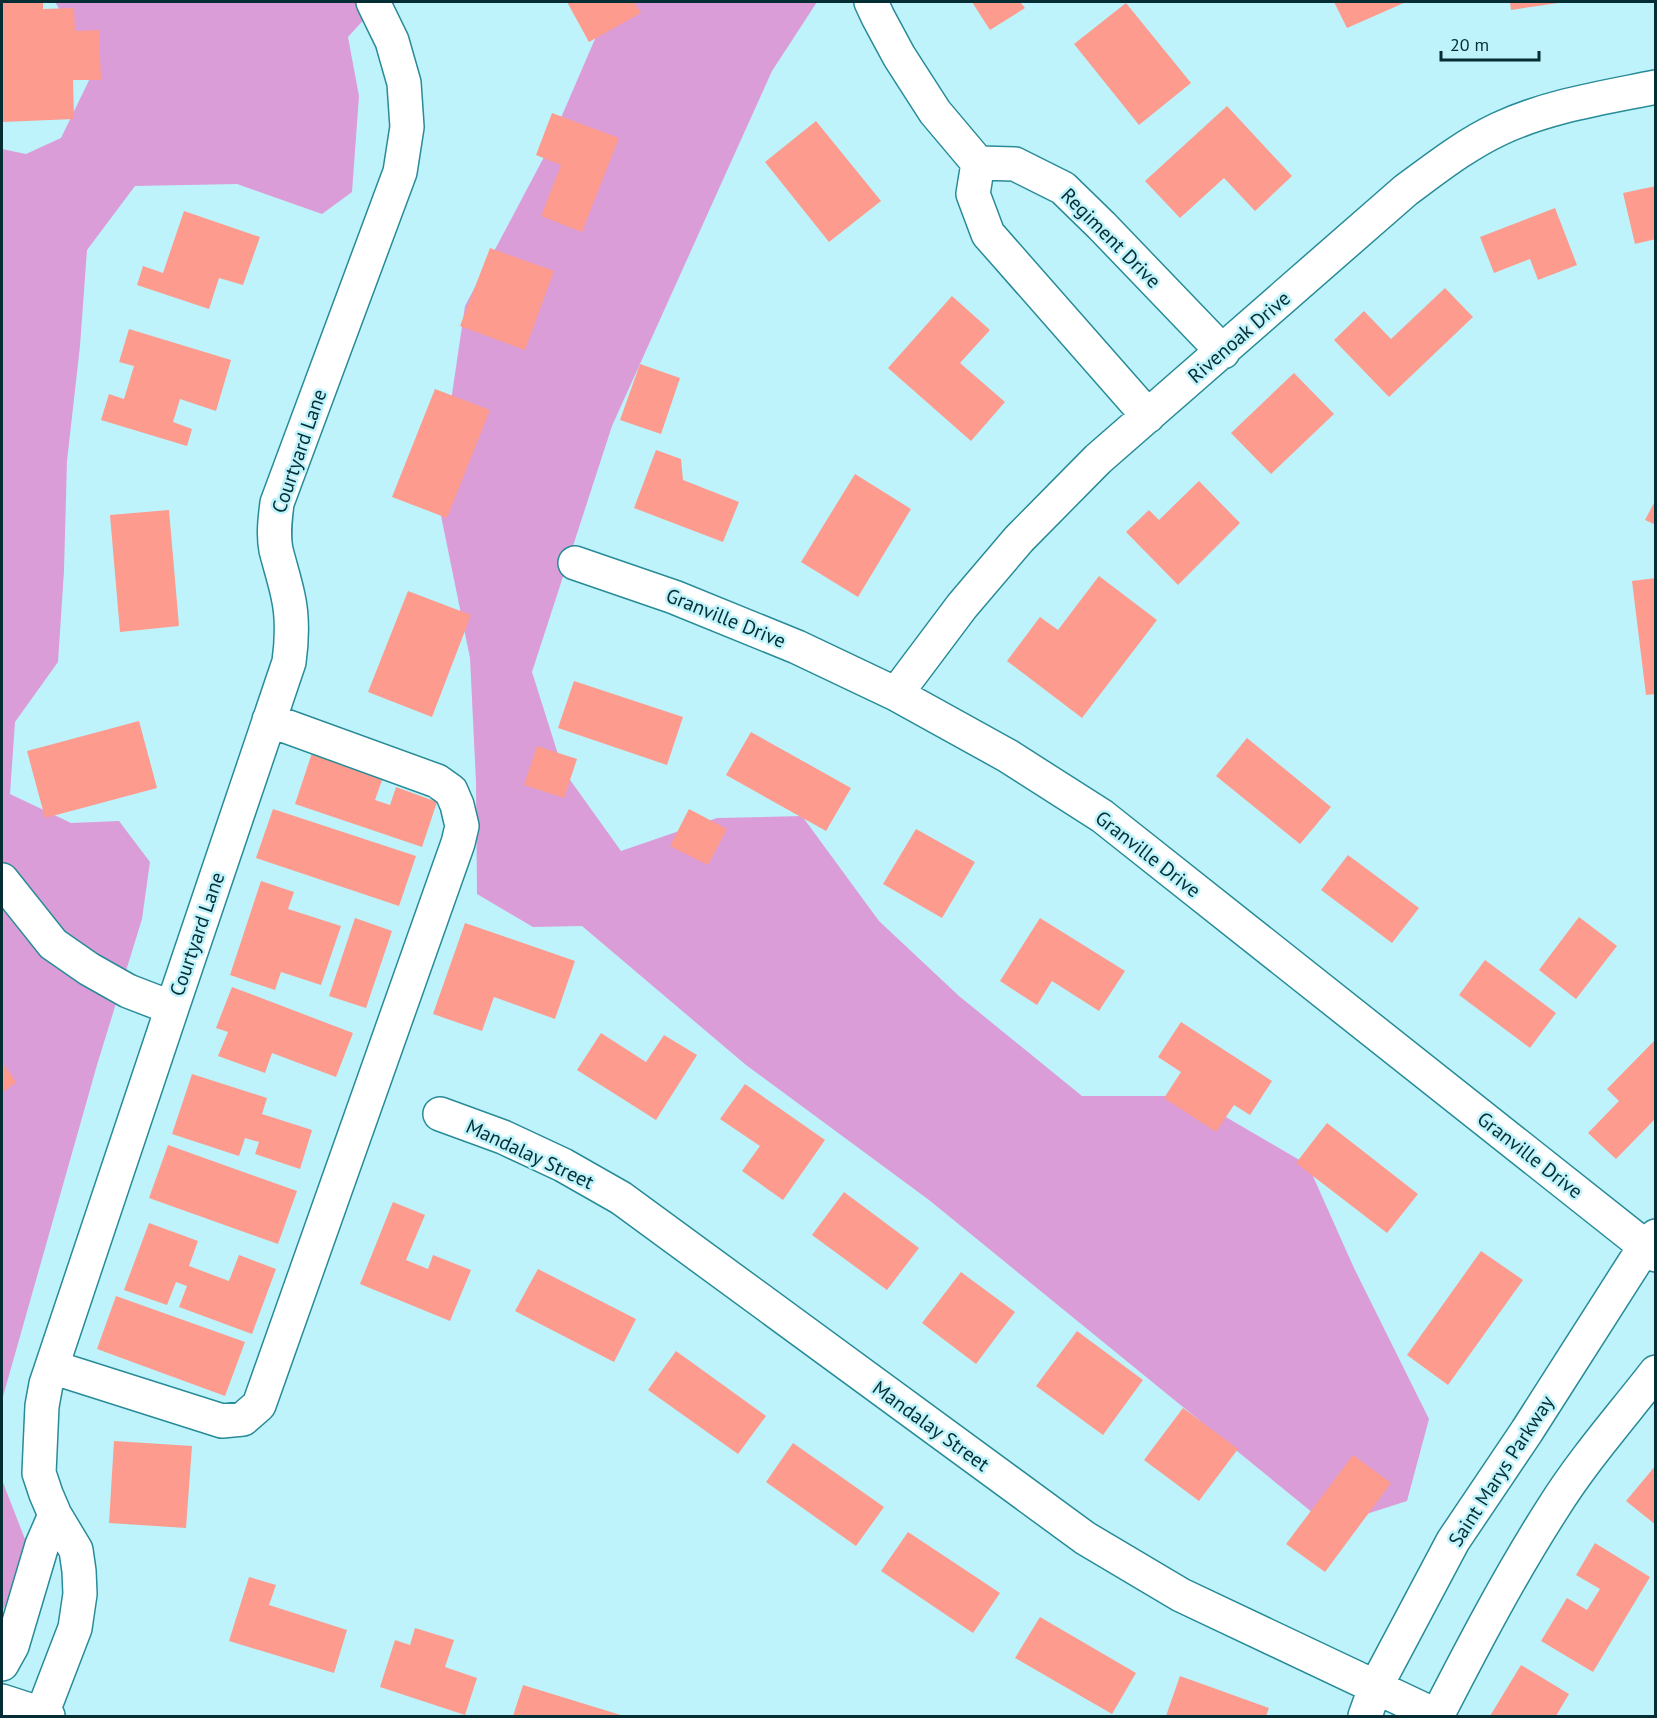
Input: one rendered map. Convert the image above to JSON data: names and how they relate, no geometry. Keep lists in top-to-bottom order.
{
  "streets": {
    "street": [
      "Regiment Drive",
      "Rivenoak Drive",
      "Courtyard Lane",
      "Granville Drive",
      "Mandalay Street",
      "Saint Marys Parkway"
    ]
  },
  "crossings": [
    ["Regiment Drive", "Rivenoak Drive"],
    ["Rivenoak Drive", "Granville Drive"],
    ["Granville Drive", "Saint Marys Parkway"],
    ["Mandalay Street", "Saint Marys Parkway"]
  ],
  "scale_bar": "20 m"
}
